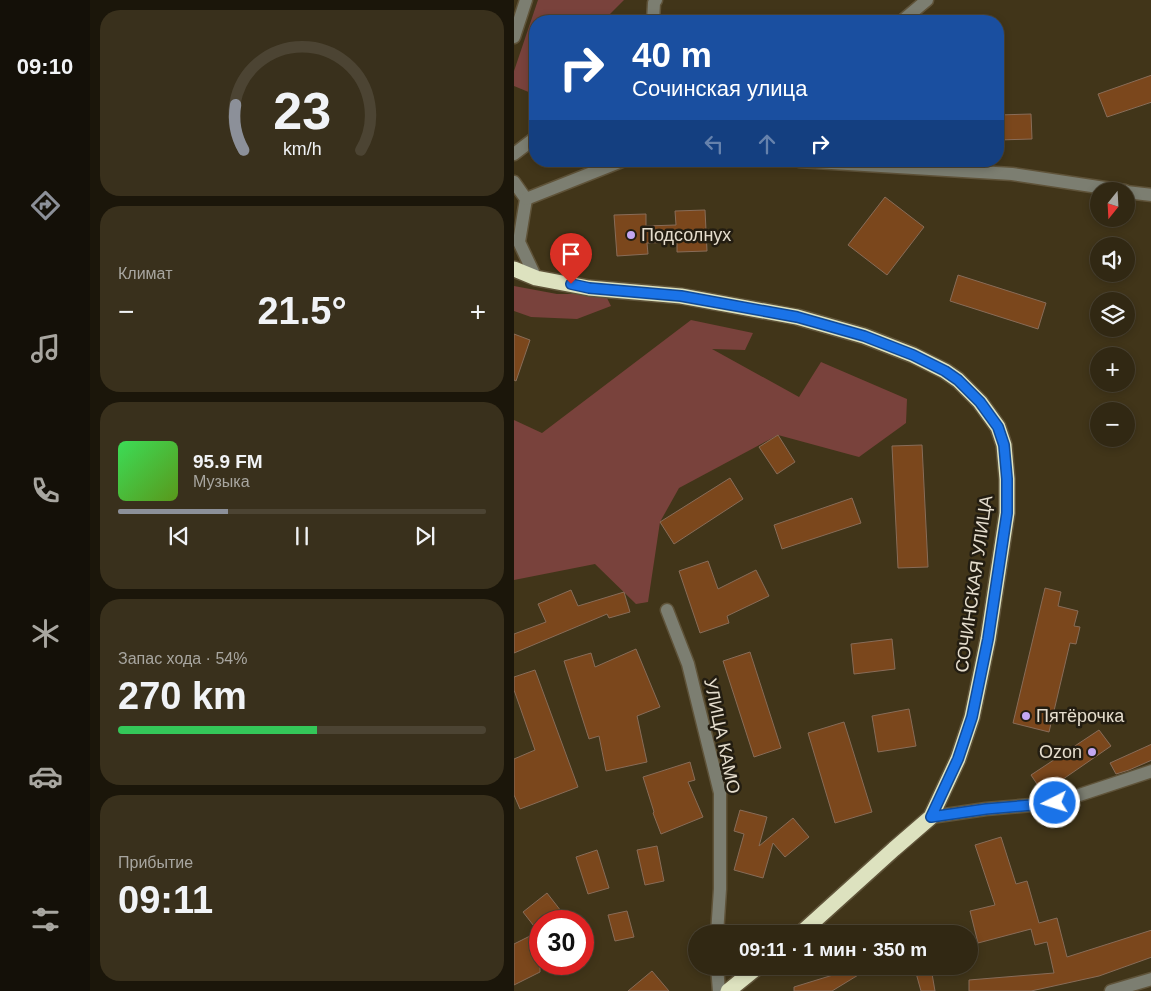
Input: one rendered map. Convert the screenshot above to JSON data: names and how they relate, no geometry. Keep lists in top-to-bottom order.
{
  "streets": {
    "highway": ["СОЧИНСКАЯ УЛИЦА"],
    "street": ["УЛИЦА КАМО"]
  },
  "places": ["Подсолнух", "Пятёрочка", "Ozon"],
  "north": "bottom",
  "page": {
    "tabs": "09:10",
    "turn": ["40 m", "Сочинская улица"],
    "map_buttons": ["+", "−"],
    "tile": [
      "Климат",
      ["Запас хода · 54%", "270 km"],
      ["Прибытие", "09:11"]
    ],
    "heat": ["−", "21.5°", "+"],
    "song": ["95.9 FM", "Музыка"],
    "limit": "30",
    "trip": "09:11 · 1 мин · 350 m",
    "gauge": ["23", "km/h"]
  }
}
